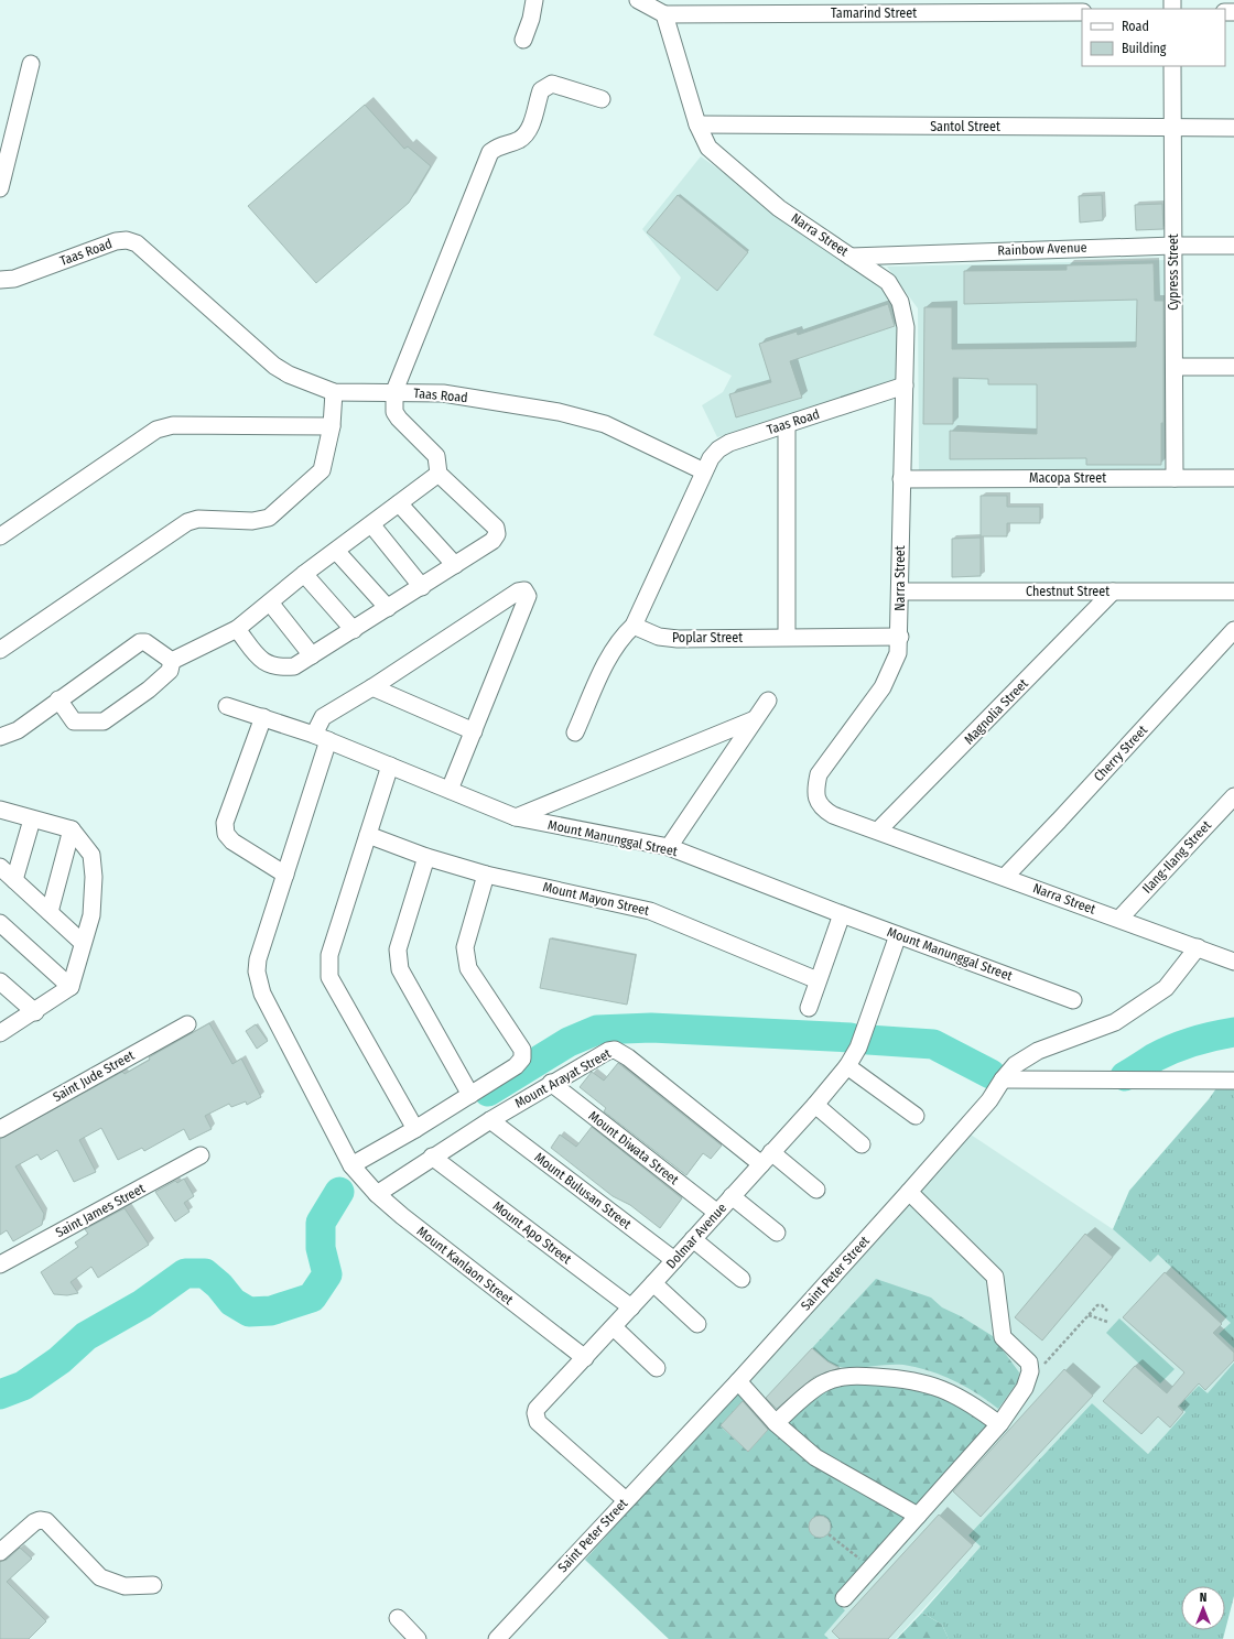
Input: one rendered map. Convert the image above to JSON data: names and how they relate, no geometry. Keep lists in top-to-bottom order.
{
  "streets": {
    "street": [
      "Tamarind Street",
      "Santol Street",
      "Narra Street",
      "Rainbow Avenue",
      "Taas Road",
      "Cypress Street",
      "Macopa Street",
      "Chestnut Street",
      "Poplar Street",
      "Magnolia Street",
      "Cherry Street",
      "Mount Manunggal Street",
      "Ilang-Ilang Street",
      "Mount Mayon Street",
      "Saint Jude Street",
      "Mount Arayat Street",
      "Mount Diwata Street",
      "Mount Bulusan Street",
      "Saint James Street",
      "Mount Apo Street",
      "Dolmar Avenue",
      "Mount Kanlaon Street",
      "Saint Peter Street"
    ]
  },
  "crossings": [
    ["Tamarind Street", "Narra Street"],
    ["Santol Street", "Narra Street"],
    ["Santol Street", "Cypress Street"],
    ["Narra Street", "Rainbow Avenue"],
    ["Narra Street", "Taas Road"],
    ["Narra Street", "Macopa Street"],
    ["Narra Street", "Chestnut Street"],
    ["Narra Street", "Poplar Street"],
    ["Narra Street", "Magnolia Street"],
    ["Narra Street", "Cherry Street"],
    ["Narra Street", "Ilang-Ilang Street"],
    ["Narra Street", "Saint Peter Street"],
    ["Rainbow Avenue", "Cypress Street"],
    ["Cypress Street", "Macopa Street"],
    ["Chestnut Street", "Magnolia Street"],
    ["Mount Manunggal Street", "Dolmar Avenue"],
    ["Mount Manunggal Street", "Mount Kanlaon Street"],
    ["Mount Arayat Street", "Mount Diwata Street"],
    ["Mount Arayat Street", "Mount Bulusan Street"],
    ["Mount Arayat Street", "Mount Apo Street"],
    ["Mount Arayat Street", "Dolmar Avenue"],
    ["Mount Arayat Street", "Mount Kanlaon Street"],
    ["Mount Diwata Street", "Dolmar Avenue"],
    ["Mount Bulusan Street", "Dolmar Avenue"],
    ["Mount Apo Street", "Dolmar Avenue"],
    ["Dolmar Avenue", "Mount Kanlaon Street"],
    ["Dolmar Avenue", "Saint Peter Street"]
  ],
  "legend": ["Road", "Building"],
  "north": "top"
}
